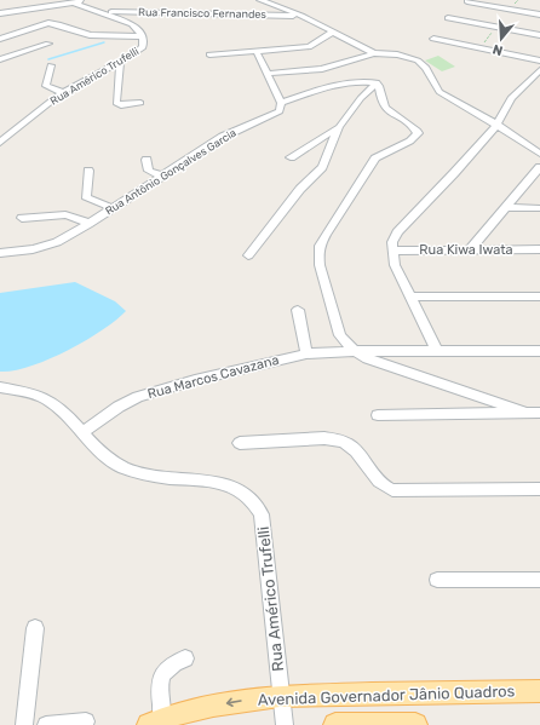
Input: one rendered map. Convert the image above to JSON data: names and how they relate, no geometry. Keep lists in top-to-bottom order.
{
  "streets": {
    "main road": ["Avenida Governador Jânio Quadros"],
    "street": [
      "Rua Francisco Fernandes",
      "Rua Américo Trufelli",
      "Rua Antônio Gonçalves Garcia",
      "Rua Kiwa Iwata",
      "Rua Marcos Cavazana"
    ]
  },
  "crossings": [
    ["Rua Francisco Fernandes", "Rua Américo Trufelli"],
    ["Rua Américo Trufelli", "Rua Marcos Cavazana"],
    ["Rua Américo Trufelli", "Avenida Governador Jânio Quadros"]
  ],
  "north": "bottom"
}
